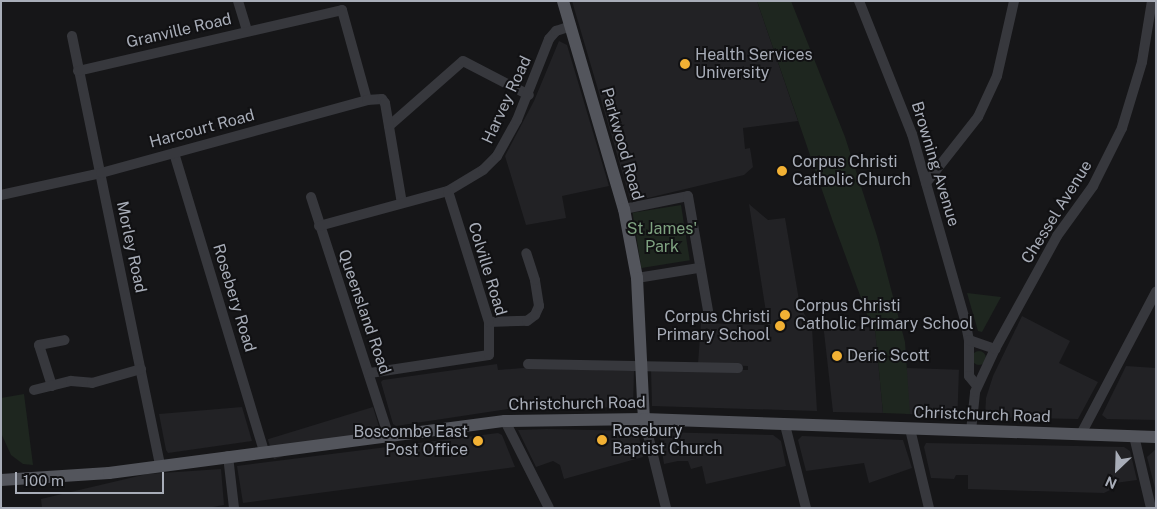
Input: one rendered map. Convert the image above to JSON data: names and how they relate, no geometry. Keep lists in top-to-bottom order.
{
  "streets": {
    "main road": ["Parkwood Road", "Christchurch Road"],
    "street": [
      "Granville Road",
      "Harvey Road",
      "Harcourt Road",
      "Browning Avenue",
      "Chessel Avenue",
      "Morley Road",
      "Colville Road",
      "Rosebery Road",
      "Queensland Road"
    ]
  },
  "crossings": [
    ["Granville Road", "Harcourt Road"],
    ["Granville Road", "Morley Road"],
    ["Harvey Road", "Parkwood Road"],
    ["Harvey Road", "Colville Road"],
    ["Harvey Road", "Queensland Road"],
    ["Harcourt Road", "Morley Road"],
    ["Harcourt Road", "Rosebery Road"],
    ["Parkwood Road", "Christchurch Road"],
    ["Browning Avenue", "Chessel Avenue"],
    ["Chessel Avenue", "Christchurch Road"],
    ["Morley Road", "Christchurch Road"],
    ["Colville Road", "Queensland Road"],
    ["Rosebery Road", "Christchurch Road"],
    ["Queensland Road", "Christchurch Road"]
  ],
  "parks": ["St James' Park"],
  "places": [
    "Health Services University",
    "Corpus Christi Catholic Church",
    "Corpus Christi Catholic Primary School",
    "Corpus Christi Primary School",
    "Deric Scott",
    "Rosebury Baptist Church",
    "Boscombe East Post Office"
  ],
  "scale_bar": "100 m",
  "north": "bottom left"
}
